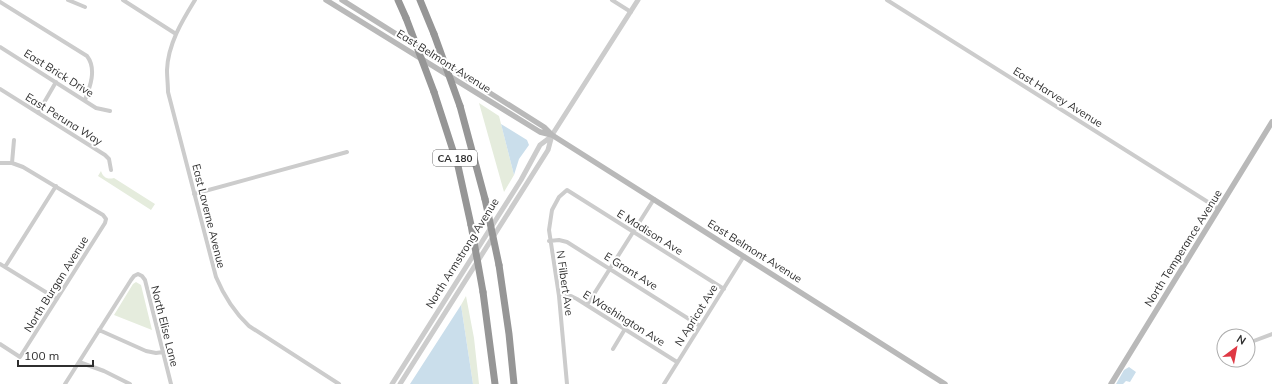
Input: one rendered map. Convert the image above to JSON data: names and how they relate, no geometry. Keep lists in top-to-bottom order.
{
  "streets": {
    "highway": ["CA 180"],
    "main road": ["East Belmont Avenue", "North Temperance Avenue"],
    "street": [
      "East Brick Drive",
      "East Harvey Avenue",
      "East Peruna Way",
      "East Laverne Avenue",
      "E Madison Ave",
      "North Armstrong Avenue",
      "E Grant Ave",
      "N Filbert Ave",
      "North Burgan Avenue",
      "N Apricot Ave",
      "E Washington Ave",
      "North Elise Lane"
    ]
  },
  "crossings": [
    ["East Belmont Avenue", "North Armstrong Avenue"],
    ["East Belmont Avenue", "N Apricot Ave"],
    ["East Harvey Avenue", "North Temperance Avenue"],
    ["E Madison Ave", "N Filbert Ave"],
    ["E Madison Ave", "N Apricot Ave"],
    ["E Grant Ave", "N Filbert Ave"],
    ["E Grant Ave", "N Apricot Ave"],
    ["N Filbert Ave", "E Washington Ave"],
    ["N Apricot Ave", "E Washington Ave"]
  ],
  "scale_bar": "100 m",
  "north": "top right"
}
